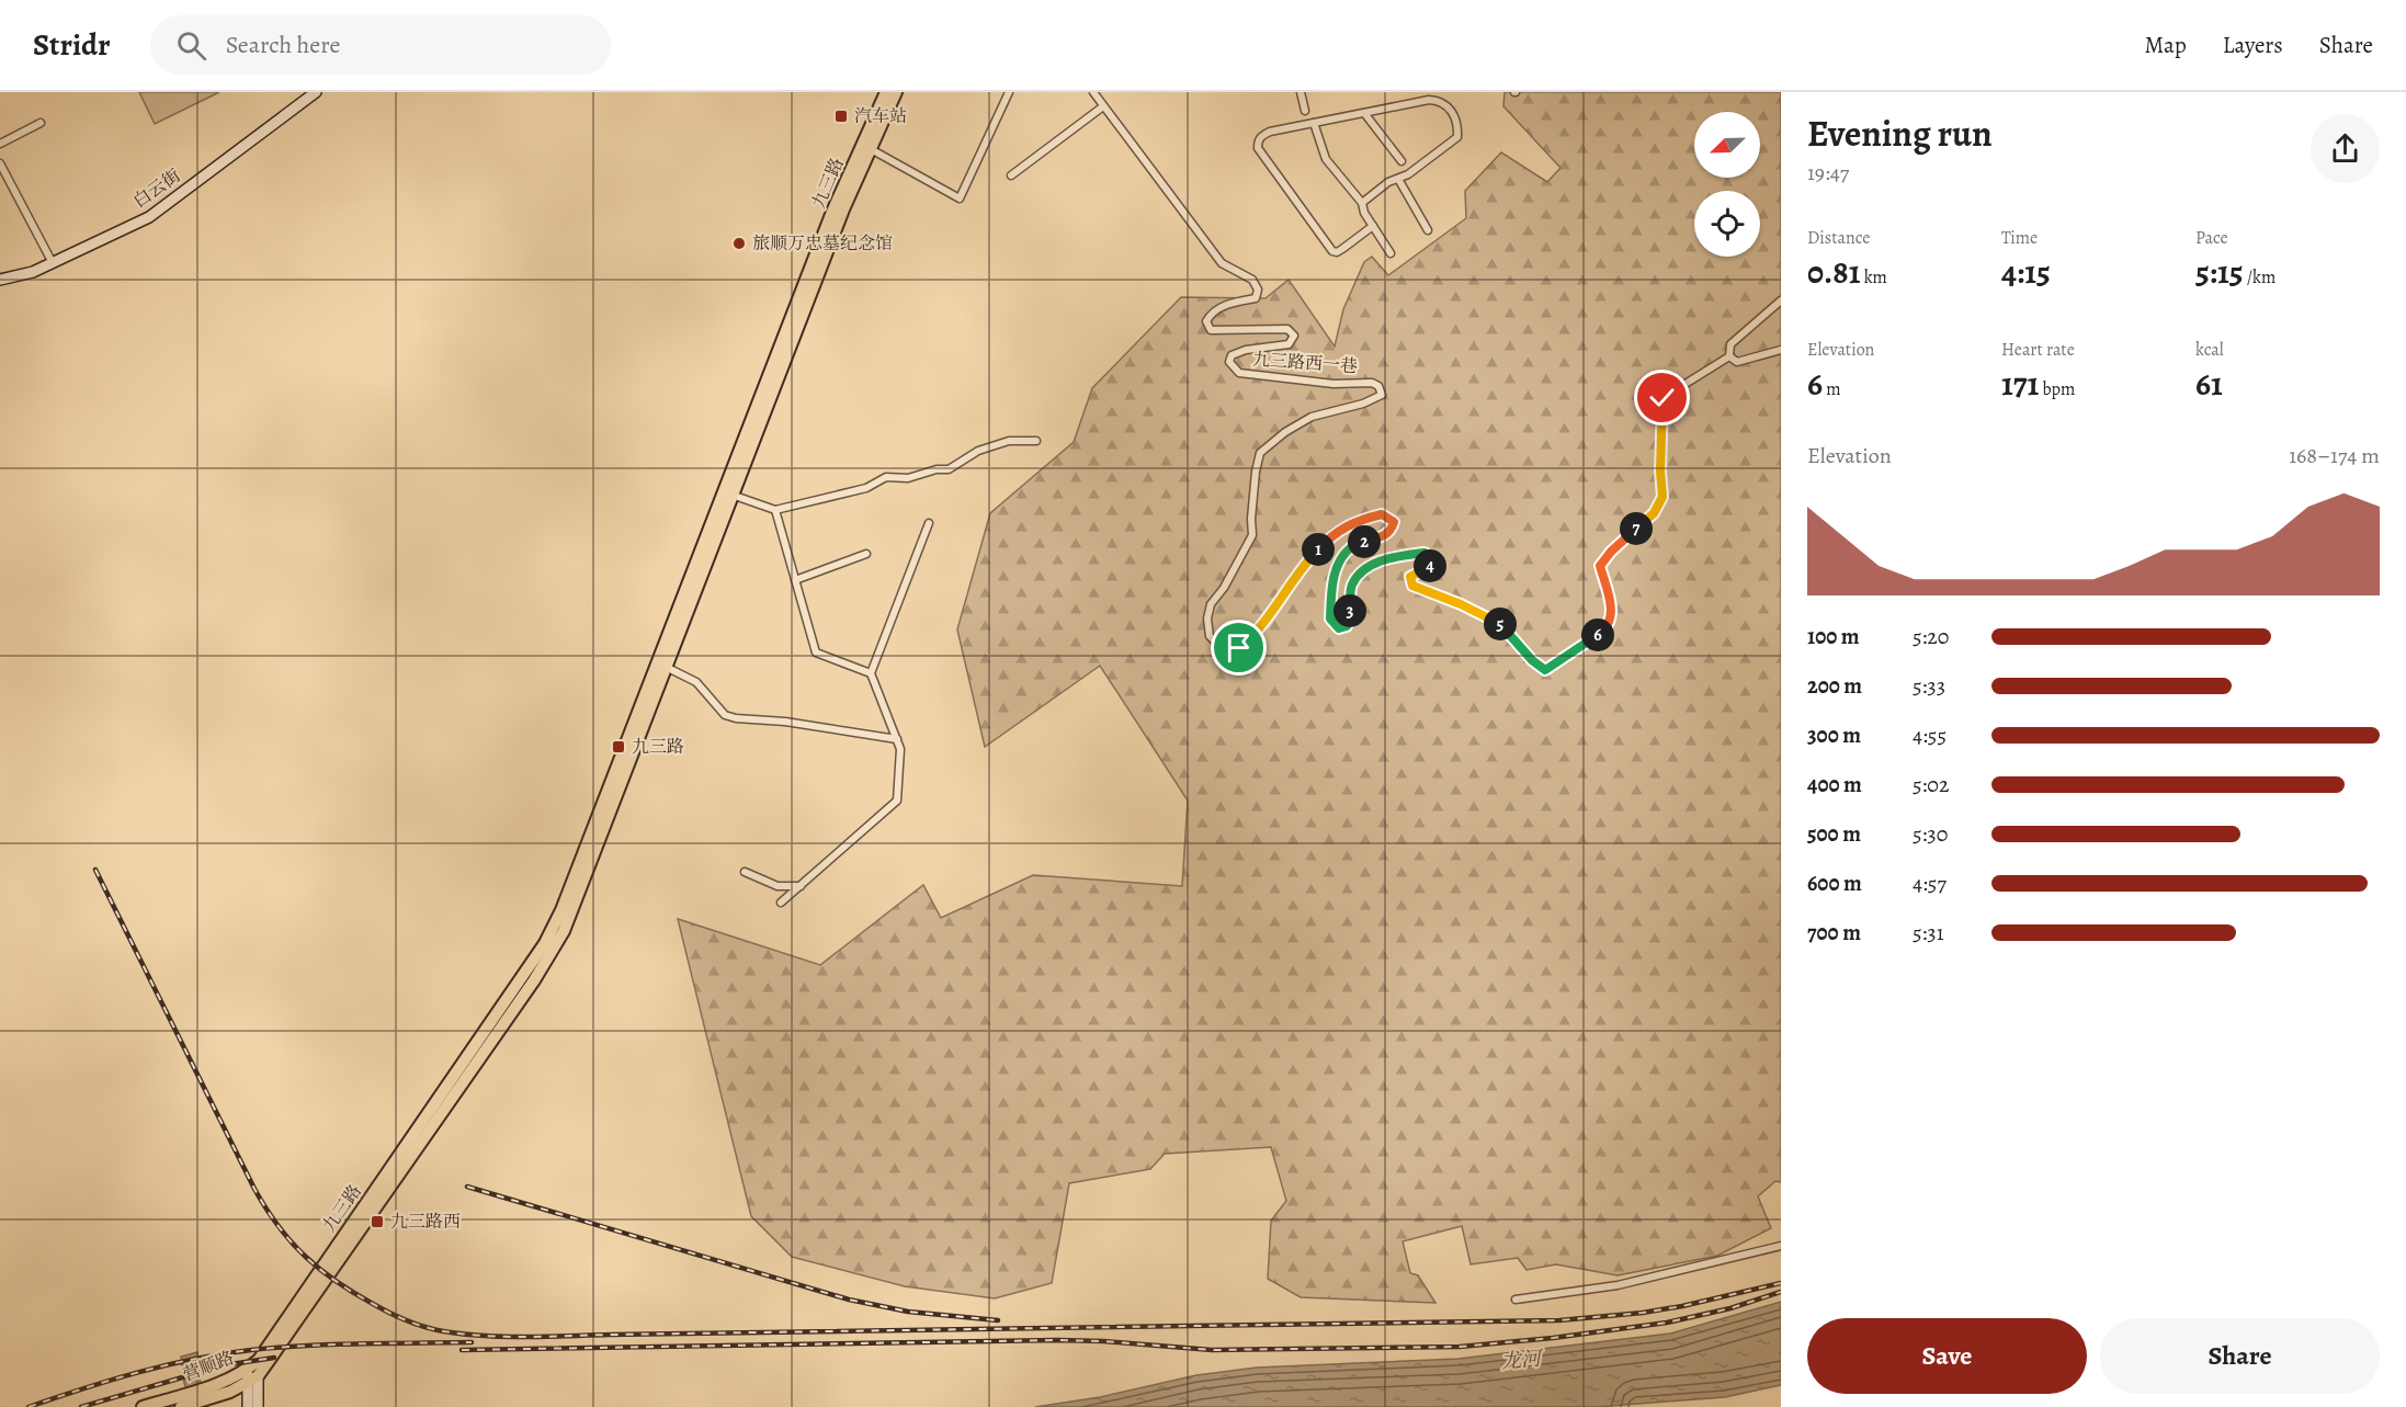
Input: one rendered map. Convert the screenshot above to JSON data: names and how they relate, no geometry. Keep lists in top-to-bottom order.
{
  "streets": {
    "highway": ["九三路", "营顺路"],
    "main road": ["白云街"],
    "street": ["九三路西一巷"]
  },
  "crossings": [
    ["九三路", "营顺路"]
  ],
  "water": ["龙河"],
  "places": {
    "transit": ["汽车站", "九三路", "九三路西"],
    "other": ["旅顺万忠墓纪念馆"]
  },
  "north": "bottom left",
  "page": {
    "header": "Stridr",
    "search": "Search here",
    "nav": ["Map", "Layers", "Share"],
    "heading": ["Evening run", "19:47"],
    "stats": [
      ["Distance", "0.81 km"],
      ["Time", "4:15"],
      ["Pace", "5:15 /km"],
      ["Elevation", "6 m"],
      ["Heart rate", "171 bpm"],
      ["kcal", "61"]
    ],
    "chart": ["Elevation", "168–174 m"],
    "pins": [
      "7",
      "2",
      "1",
      "4",
      "3",
      "5",
      "6"
    ],
    "list": [
      {
        "name": "100 m",
        "note": "5:20"
      },
      {
        "name": "200 m",
        "note": "5:33"
      },
      {
        "name": "300 m",
        "note": "4:55"
      },
      {
        "name": "400 m",
        "note": "5:02"
      },
      {
        "name": "500 m",
        "note": "5:30"
      },
      {
        "name": "600 m",
        "note": "4:57"
      },
      {
        "name": "700 m",
        "note": "5:31"
      }
    ],
    "buttons": ["Save", "Share"]
  }
}
